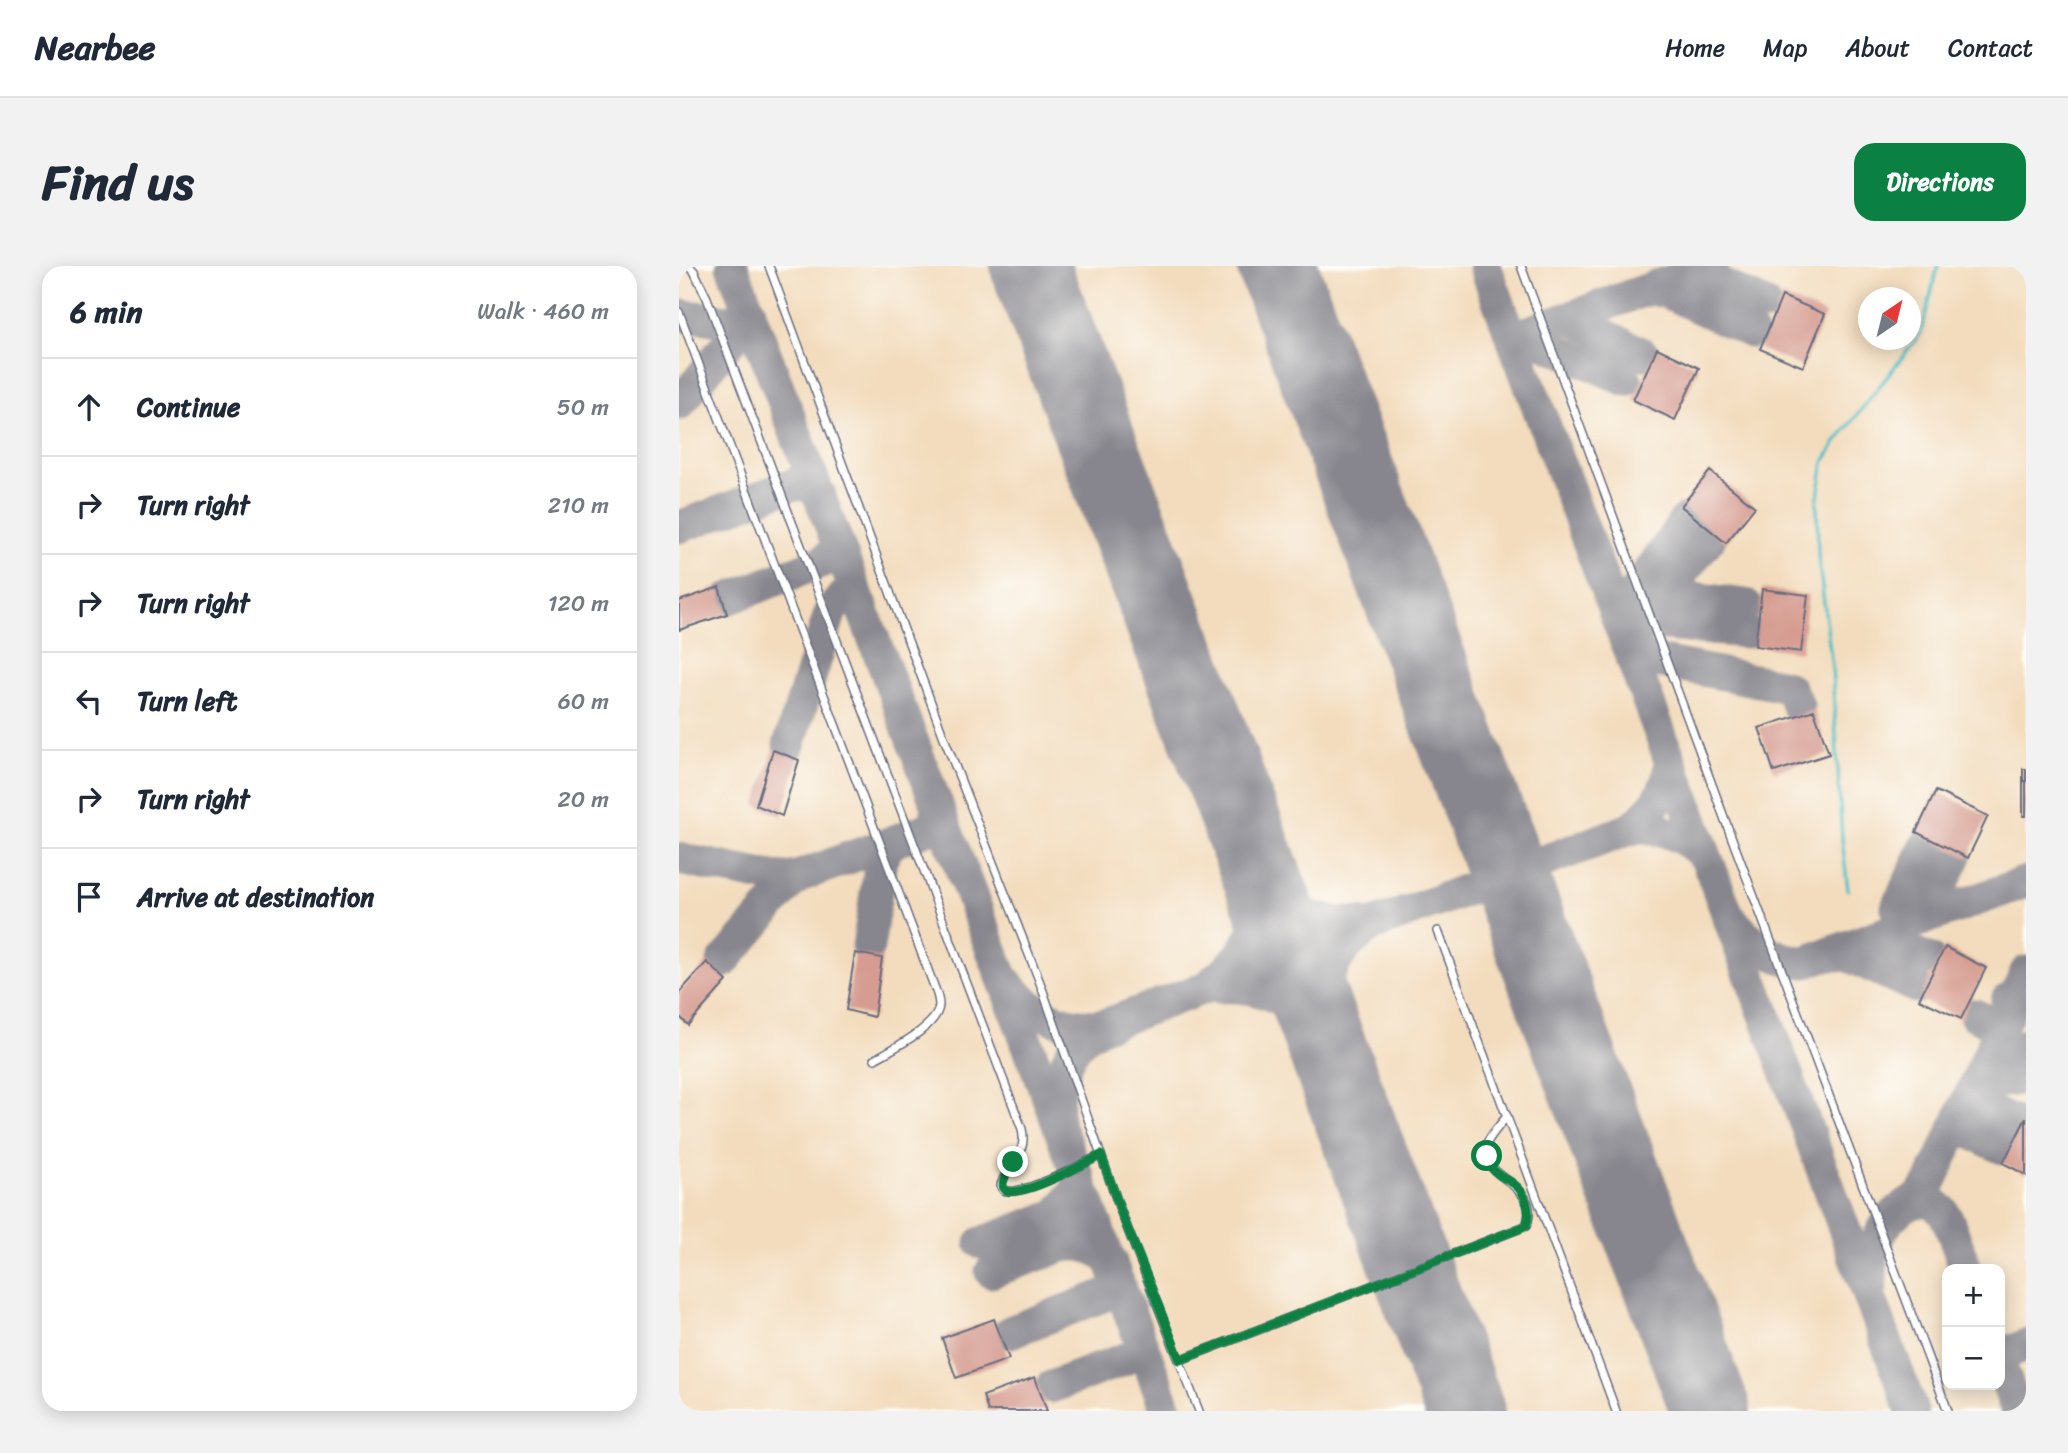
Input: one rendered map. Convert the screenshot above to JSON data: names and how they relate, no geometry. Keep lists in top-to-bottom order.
{
  "north": "top right",
  "page": {
    "header": "Nearbee",
    "nav": [
      "Home",
      "Map",
      "About",
      "Contact"
    ],
    "title": "Find us",
    "buttons": "Directions",
    "heading": ["6 min", "Walk · 460 m"],
    "list": [
      ["Continue", "50 m"],
      ["Turn right", "210 m"],
      ["Turn right", "120 m"],
      ["Turn left", "60 m"],
      ["Turn right", "20 m"],
      "Arrive at destination"
    ],
    "map_buttons": ["+", "−"]
  }
}
